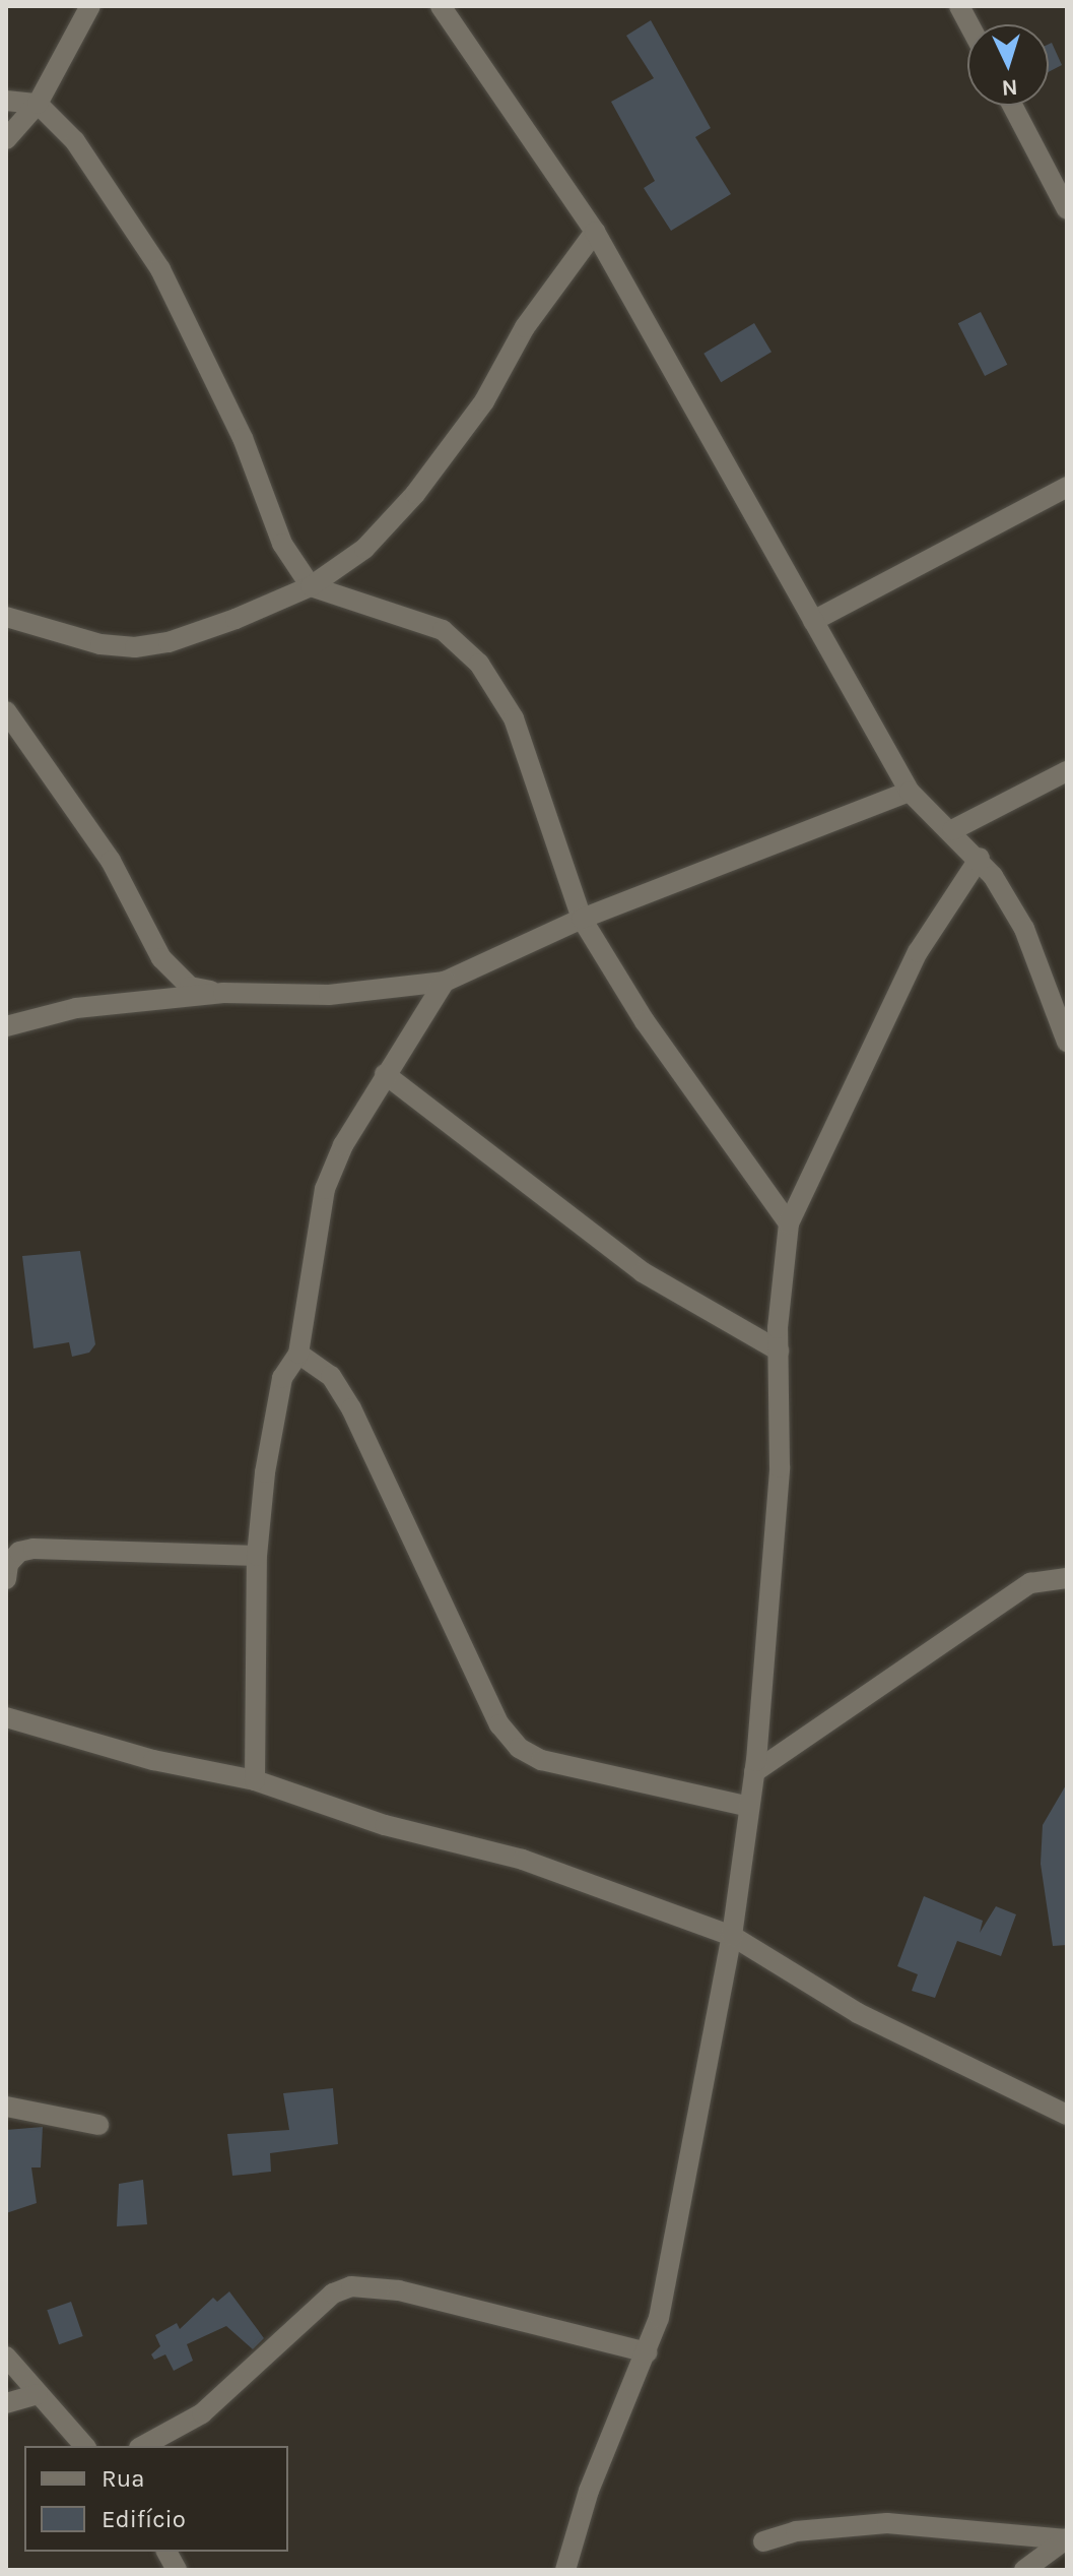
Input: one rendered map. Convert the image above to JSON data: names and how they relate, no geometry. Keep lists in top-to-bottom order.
{
  "legend": ["Rua", "Edifício"],
  "north": "bottom"
}
